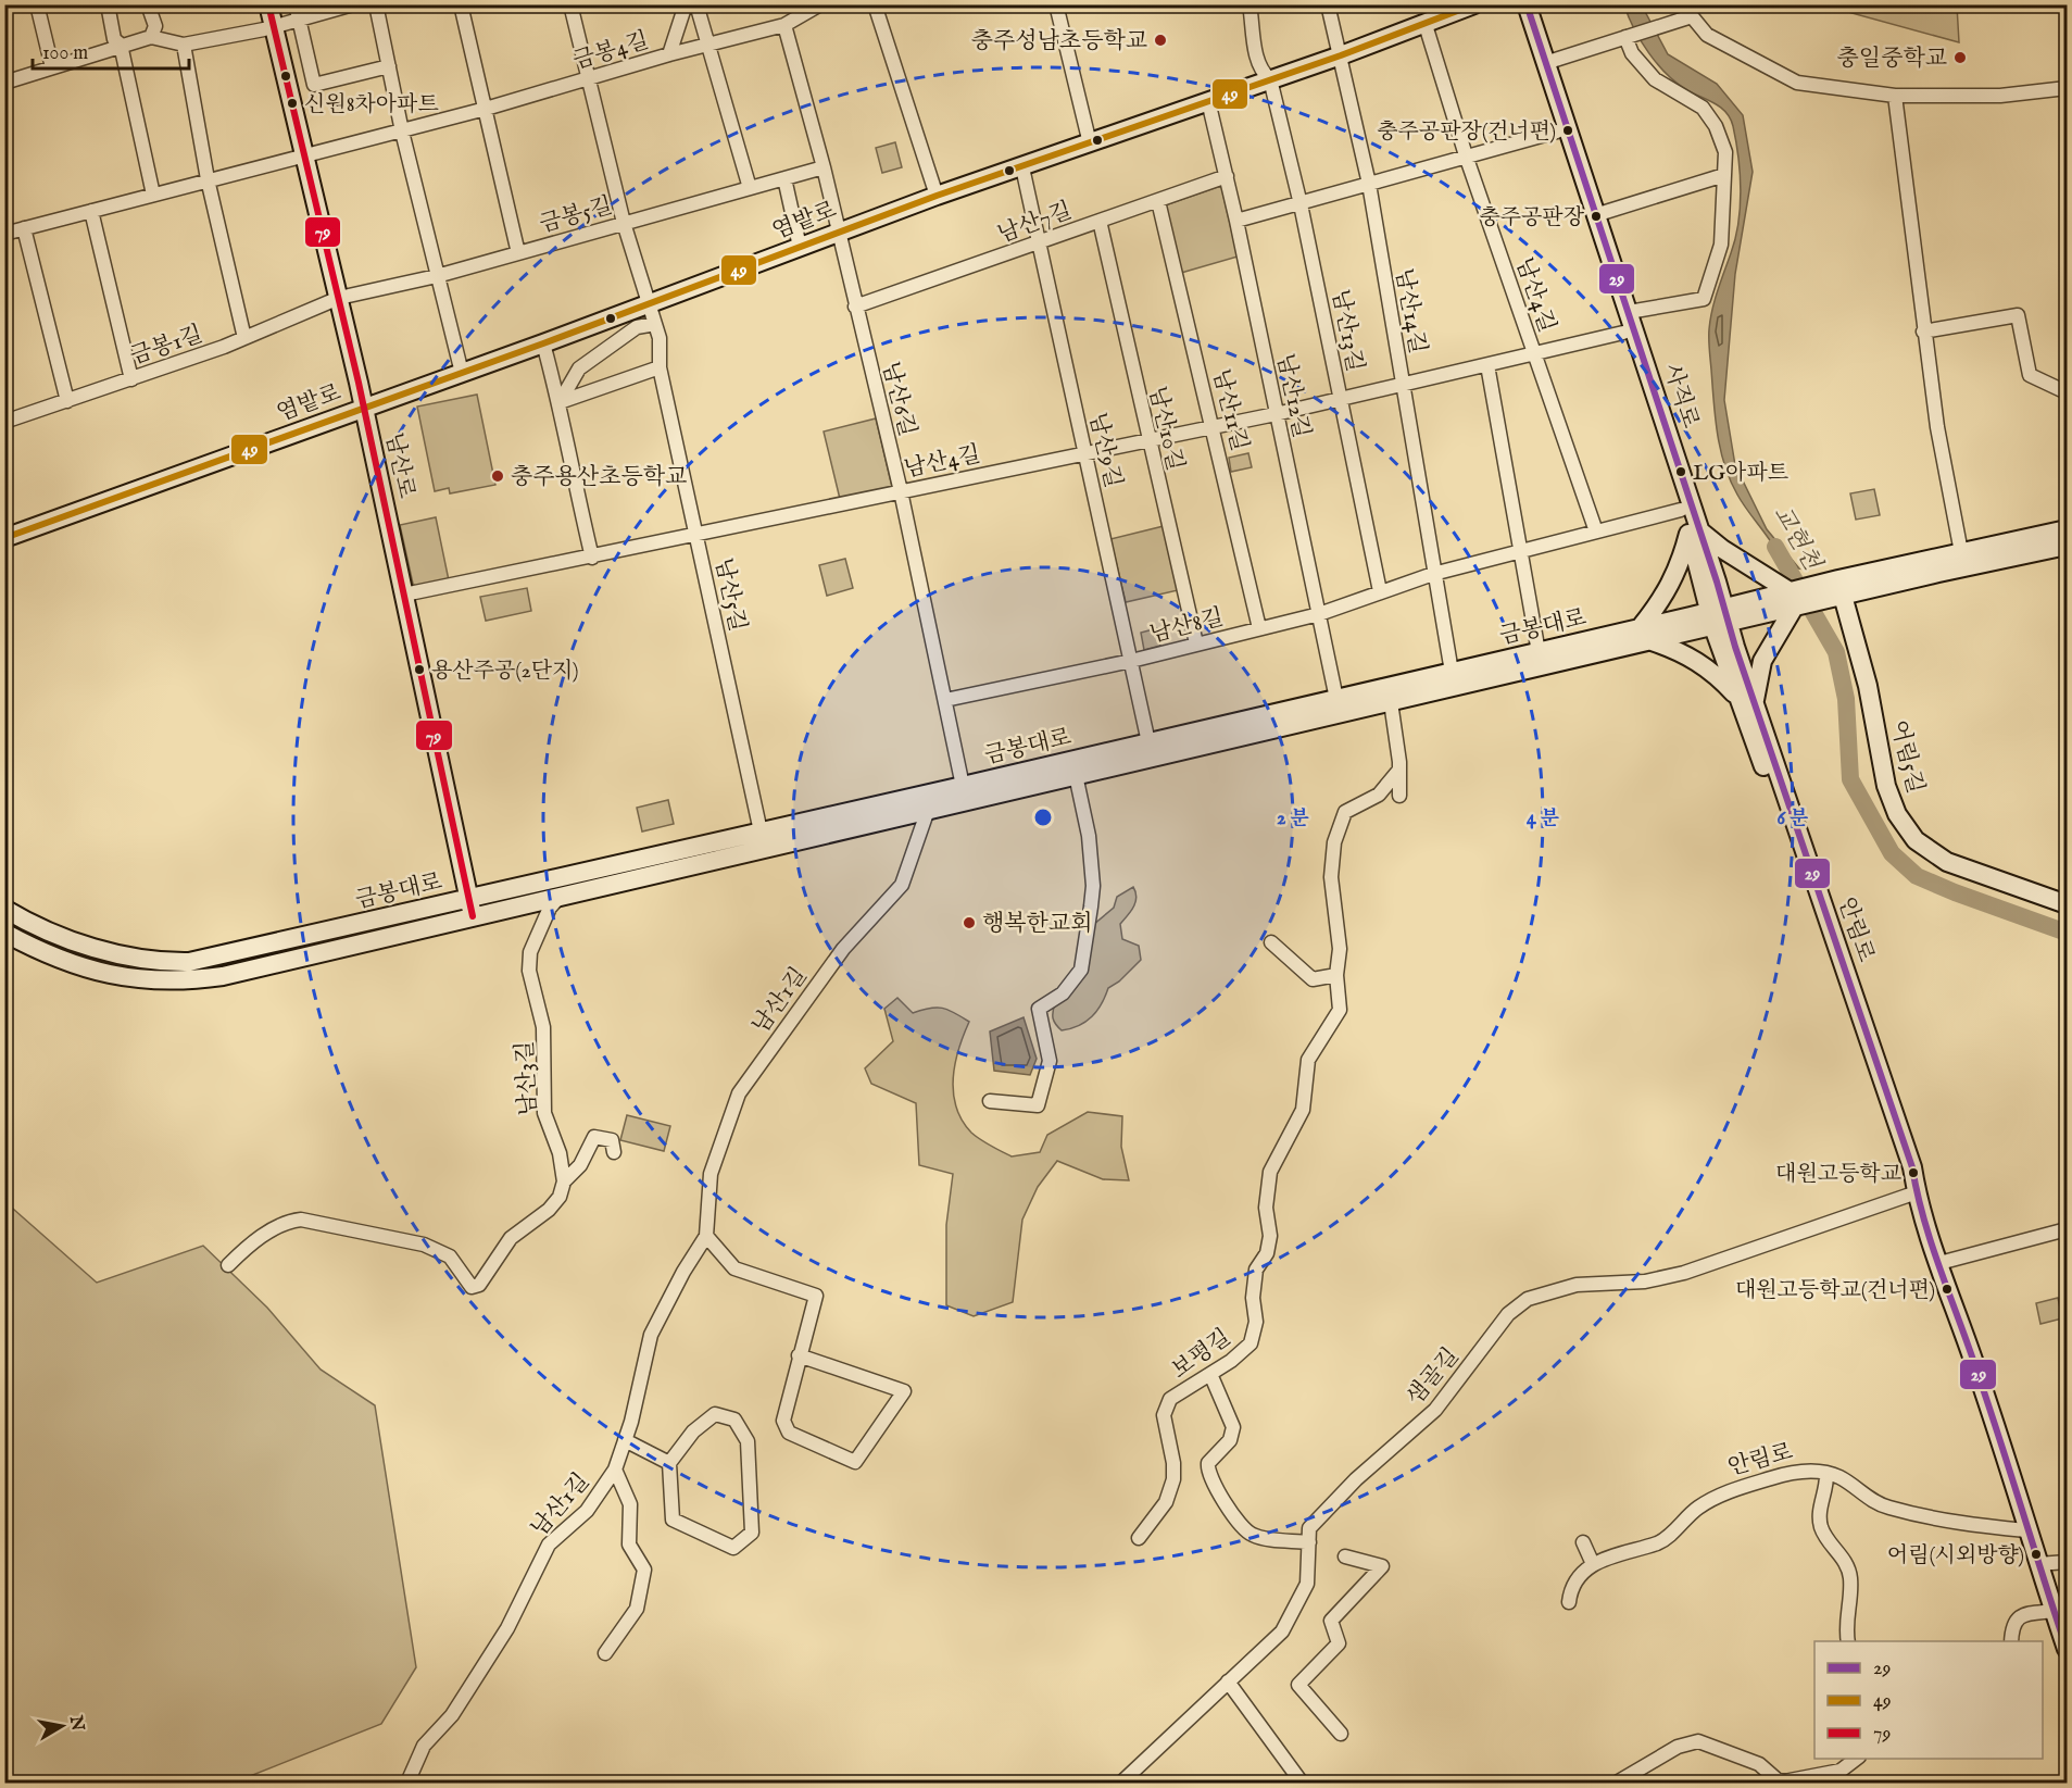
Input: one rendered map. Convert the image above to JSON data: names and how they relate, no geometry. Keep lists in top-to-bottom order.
{
  "streets": {
    "street": [
      "금봉4길",
      "금봉5길",
      "염밭로",
      "남산7길",
      "남산4길",
      "남산14길",
      "남산13길",
      "금봉1길",
      "남산12길",
      "사직로",
      "남산6길",
      "남산11길",
      "남산10길",
      "남산9길",
      "남산로",
      "남산5길",
      "남산8길",
      "금봉대로",
      "어림5길",
      "안림로",
      "남산1길",
      "남산3길",
      "보평길",
      "샘골길"
    ]
  },
  "crossings": [
    ["금봉4길", "남산6길"],
    ["금봉4길", "남산로"],
    ["금봉4길", "남산5길"],
    ["금봉5길", "금봉1길"],
    ["금봉5길", "남산6길"],
    ["금봉5길", "남산로"],
    ["금봉5길", "남산5길"],
    ["염밭로", "남산4길"],
    ["염밭로", "남산14길"],
    ["염밭로", "남산13길"],
    ["염밭로", "남산12길"],
    ["염밭로", "남산6길"],
    ["염밭로", "남산9길"],
    ["염밭로", "남산로"],
    ["염밭로", "남산5길"],
    ["남산7길", "남산12길"],
    ["남산7길", "남산6길"],
    ["남산7길", "남산11길"],
    ["남산7길", "남산10길"],
    ["남산7길", "남산9길"],
    ["남산4길", "남산14길"],
    ["남산4길", "남산13길"],
    ["남산4길", "남산12길"],
    ["남산4길", "사직로"],
    ["남산4길", "남산6길"],
    ["남산4길", "남산11길"],
    ["남산4길", "남산10길"],
    ["남산4길", "남산9길"],
    ["남산4길", "남산로"],
    ["남산4길", "남산5길"],
    ["남산14길", "남산8길"],
    ["남산14길", "금봉대로"],
    ["남산13길", "남산8길"],
    ["금봉1길", "남산로"],
    ["남산12길", "남산8길"],
    ["남산12길", "금봉대로"],
    ["사직로", "금봉대로"],
    ["사직로", "안림로"],
    ["남산6길", "남산8길"],
    ["남산6길", "금봉대로"],
    ["남산11길", "남산8길"],
    ["남산10길", "남산8길"],
    ["남산9길", "남산8길"],
    ["남산9길", "금봉대로"],
    ["남산로", "금봉대로"],
    ["남산5길", "금봉대로"],
    ["금봉대로", "어림5길"],
    ["금봉대로", "안림로"],
    ["금봉대로", "남산1길"],
    ["금봉대로", "남산3길"],
    ["안림로", "샘골길"]
  ],
  "water": ["교현천"],
  "places": [
    "충주성남초등학교",
    "충일중학교",
    "신원8차아파트",
    "충주공판장(건너편)",
    "충주공판장",
    "LG아파트",
    "충주용산초등학교",
    "용산주공(2단지)",
    "행복한교회",
    "대원고등학교",
    "대원고등학교(건너편)",
    "어림(시외방향)"
  ],
  "lines": ["transit line 29", "transit line 49", "transit line 79"],
  "legend": ["29", "49", "79"],
  "scale_bar": "100 m",
  "north": "right",
  "rings": ["2 분", "4 분", "6 분"]
}
